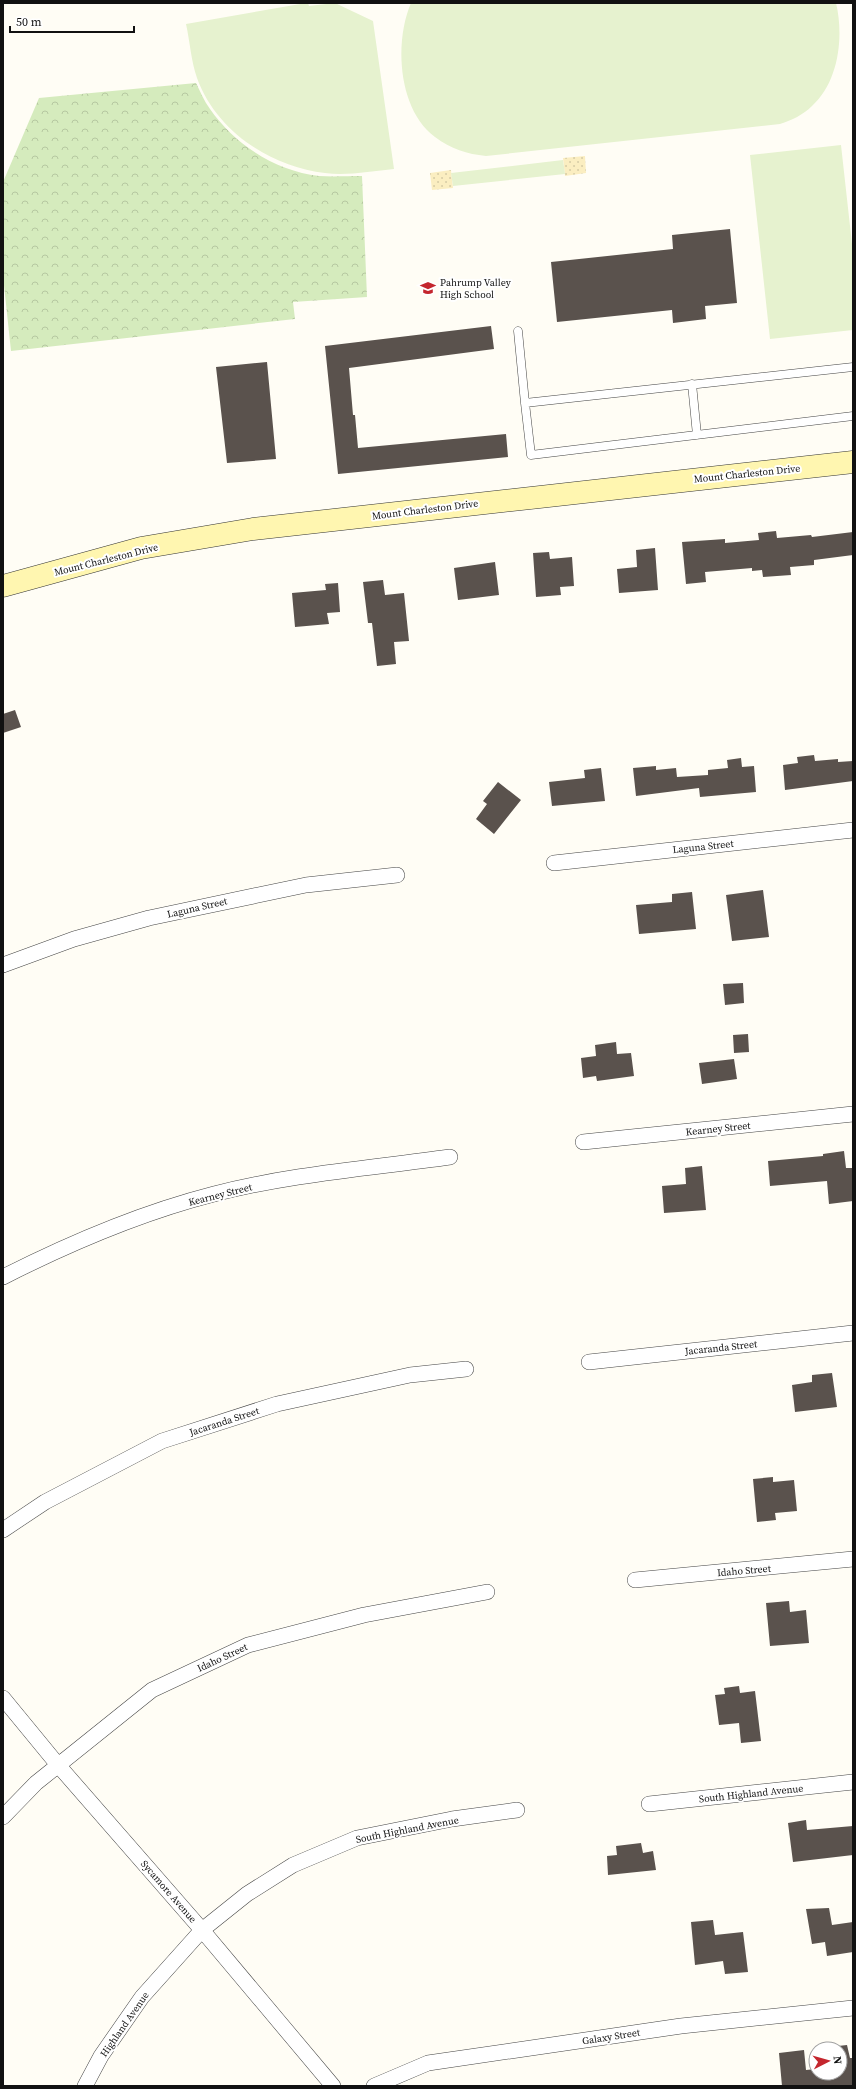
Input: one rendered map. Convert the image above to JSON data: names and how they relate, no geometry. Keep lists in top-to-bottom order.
{
  "streets": {
    "street": [
      "Mount Charleston Drive",
      "Laguna Street",
      "Kearney Street",
      "Jacaranda Street",
      "Idaho Street",
      "South Highland Avenue",
      "Sycamore Avenue",
      "Highland Avenue",
      "Galaxy Street"
    ]
  },
  "crossings": [
    ["Idaho Street", "Sycamore Avenue"],
    ["South Highland Avenue", "Sycamore Avenue"],
    ["South Highland Avenue", "Highland Avenue"],
    ["Sycamore Avenue", "Highland Avenue"]
  ],
  "places": {
    "school or university": ["Pahrump Valley High School"]
  },
  "scale_bar": "50 m",
  "north": "right"
}
